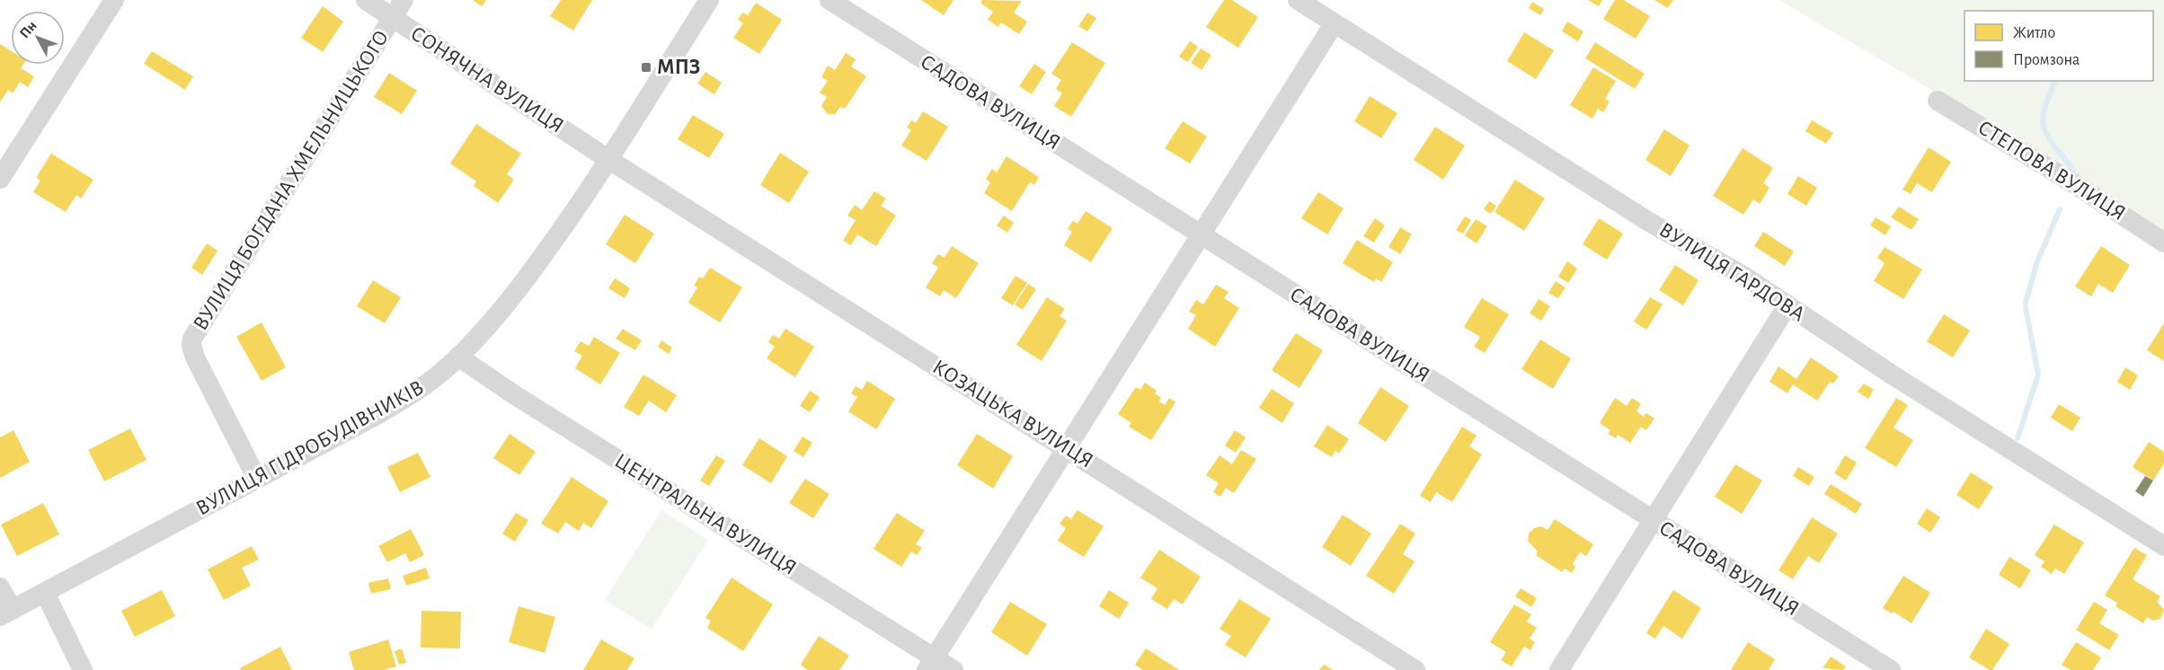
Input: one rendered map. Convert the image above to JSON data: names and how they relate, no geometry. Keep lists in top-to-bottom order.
{
  "streets": {
    "street": [
      "СОНЯЧНА ВУЛИЦЯ",
      "САДОВА ВУЛИЦЯ",
      "СТЕПОВА ВУЛИЦЯ",
      "ВУЛИЦЯ БОГДАНА ХМЕЛЬНИЦЬКОГО",
      "ВУЛИЦЯ ГАРДОВА",
      "КОЗАЦЬКА ВУЛИЦЯ",
      "ВУЛИЦЯ ГІДРОБУДІВНИКІВ",
      "ЦЕНТРАЛЬНА ВУЛИЦЯ"
    ]
  },
  "crossings": [
    ["СОНЯЧНА ВУЛИЦЯ", "ВУЛИЦЯ БОГДАНА ХМЕЛЬНИЦЬКОГО"],
    ["СОНЯЧНА ВУЛИЦЯ", "КОЗАЦЬКА ВУЛИЦЯ"],
    ["СОНЯЧНА ВУЛИЦЯ", "ВУЛИЦЯ ГІДРОБУДІВНИКІВ"],
    ["ВУЛИЦЯ БОГДАНА ХМЕЛЬНИЦЬКОГО", "ВУЛИЦЯ ГІДРОБУДІВНИКІВ"],
    ["КОЗАЦЬКА ВУЛИЦЯ", "ВУЛИЦЯ ГІДРОБУДІВНИКІВ"],
    ["ВУЛИЦЯ ГІДРОБУДІВНИКІВ", "ЦЕНТРАЛЬНА ВУЛИЦЯ"]
  ],
  "places": {
    "transit": ["МПЗ"]
  },
  "legend": ["Житло", "Промзона"],
  "north": "top left"
}
